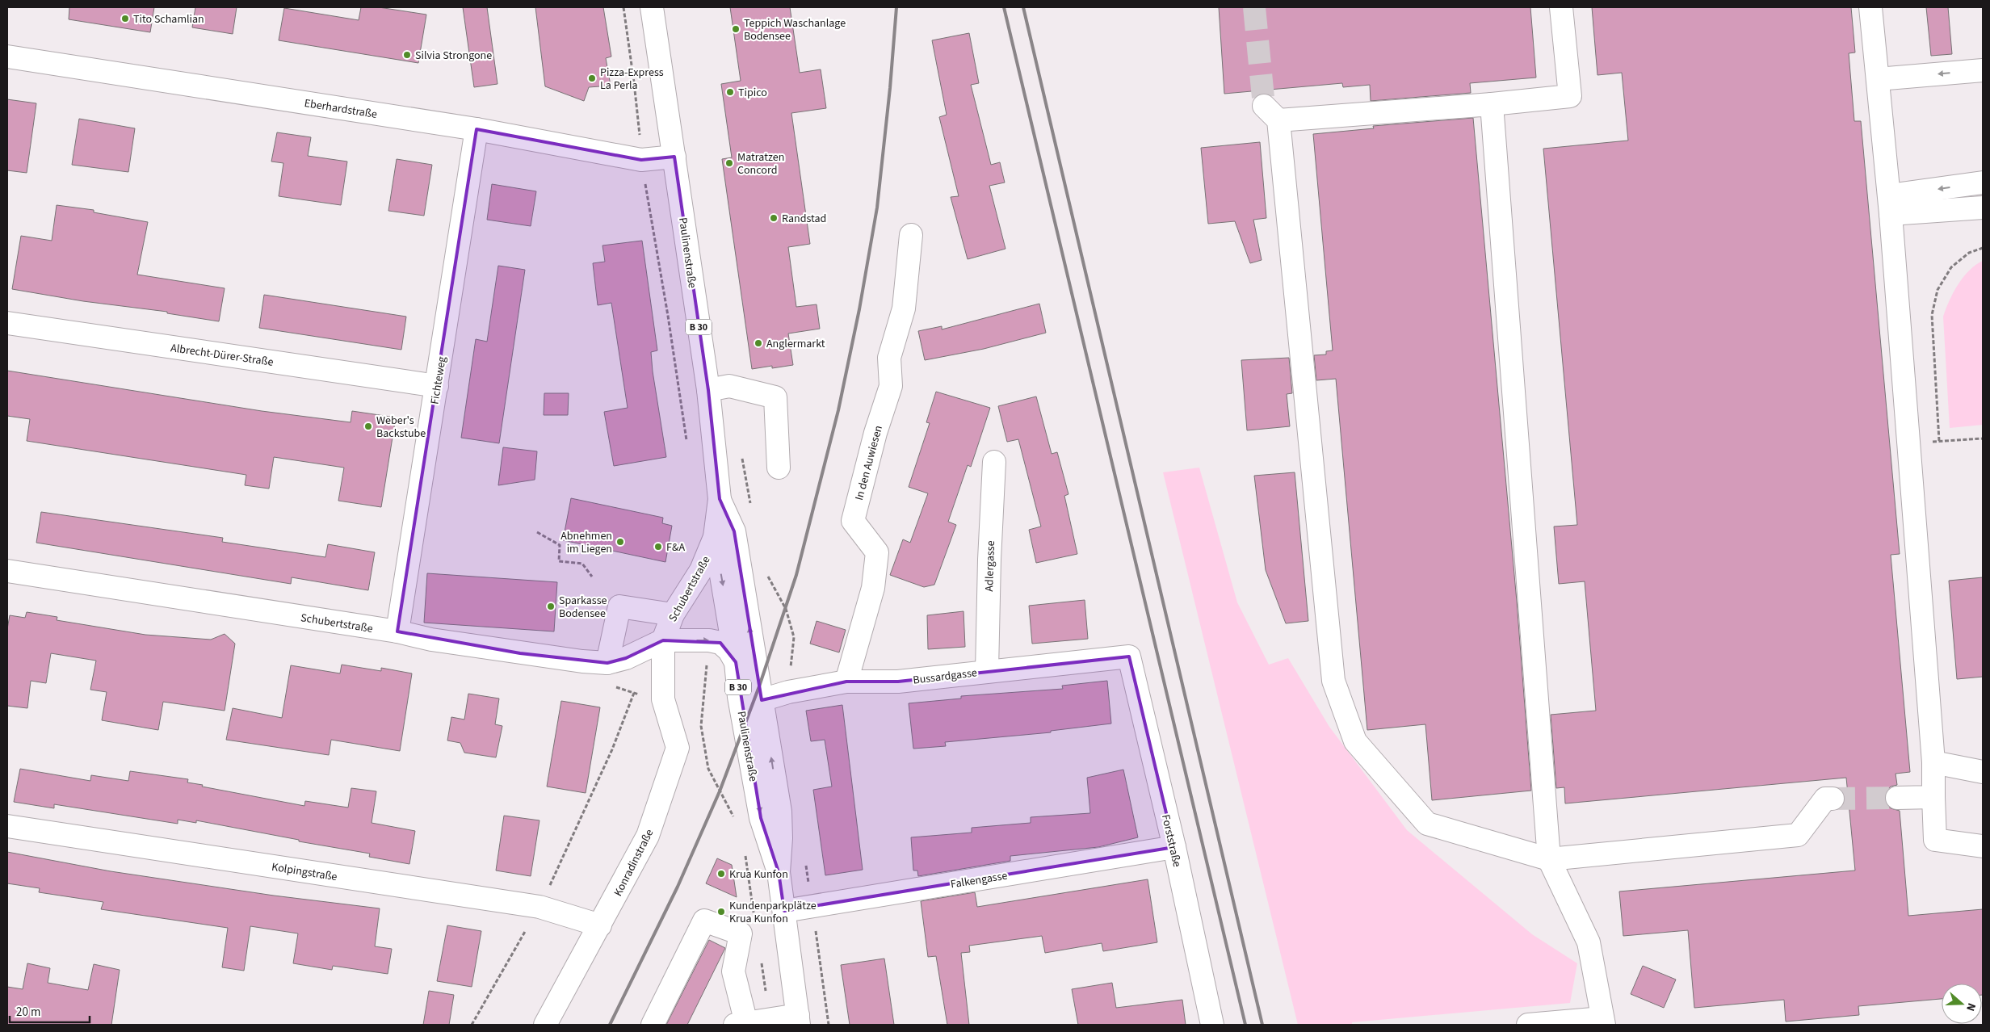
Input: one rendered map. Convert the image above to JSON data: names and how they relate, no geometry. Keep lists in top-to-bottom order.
{
  "streets": {
    "street": [
      "Eberhardstraße",
      "Paulinenstraße",
      "B 30",
      "Albrecht-Dürer-Straße",
      "Fichteweg",
      "In den Auwiesen",
      "Adlergasse",
      "Schubertstraße",
      "Bussardgasse",
      "Forststraße",
      "Konradinstraße",
      "Kolpingstraße",
      "Falkengasse"
    ]
  },
  "crossings": [
    ["Eberhardstraße", "Paulinenstraße"],
    ["Eberhardstraße", "Fichteweg"],
    ["Paulinenstraße", "Schubertstraße"],
    ["Paulinenstraße", "Bussardgasse"],
    ["Paulinenstraße", "Falkengasse"],
    ["Albrecht-Dürer-Straße", "Fichteweg"],
    ["Fichteweg", "Schubertstraße"],
    ["In den Auwiesen", "Bussardgasse"],
    ["Adlergasse", "Bussardgasse"],
    ["Schubertstraße", "Konradinstraße"],
    ["Bussardgasse", "Forststraße"],
    ["Forststraße", "Falkengasse"],
    ["Konradinstraße", "Kolpingstraße"]
  ],
  "places": [
    "Tito Schamlian",
    "Teppich Waschanlage Bodensee",
    "Silvia Strongone",
    "Pizza-Express La Perla",
    "Tipico",
    "Matratzen Concord",
    "Randstad",
    "Anglermarkt",
    "Weber's Backstube",
    "Abnehmen im Liegen",
    "F&A",
    "Sparkasse Bodensee",
    "Krua Kunfon",
    "Kundenparkplätze Krua Kunfon"
  ],
  "scale_bar": "20 m",
  "north": "right"
}
